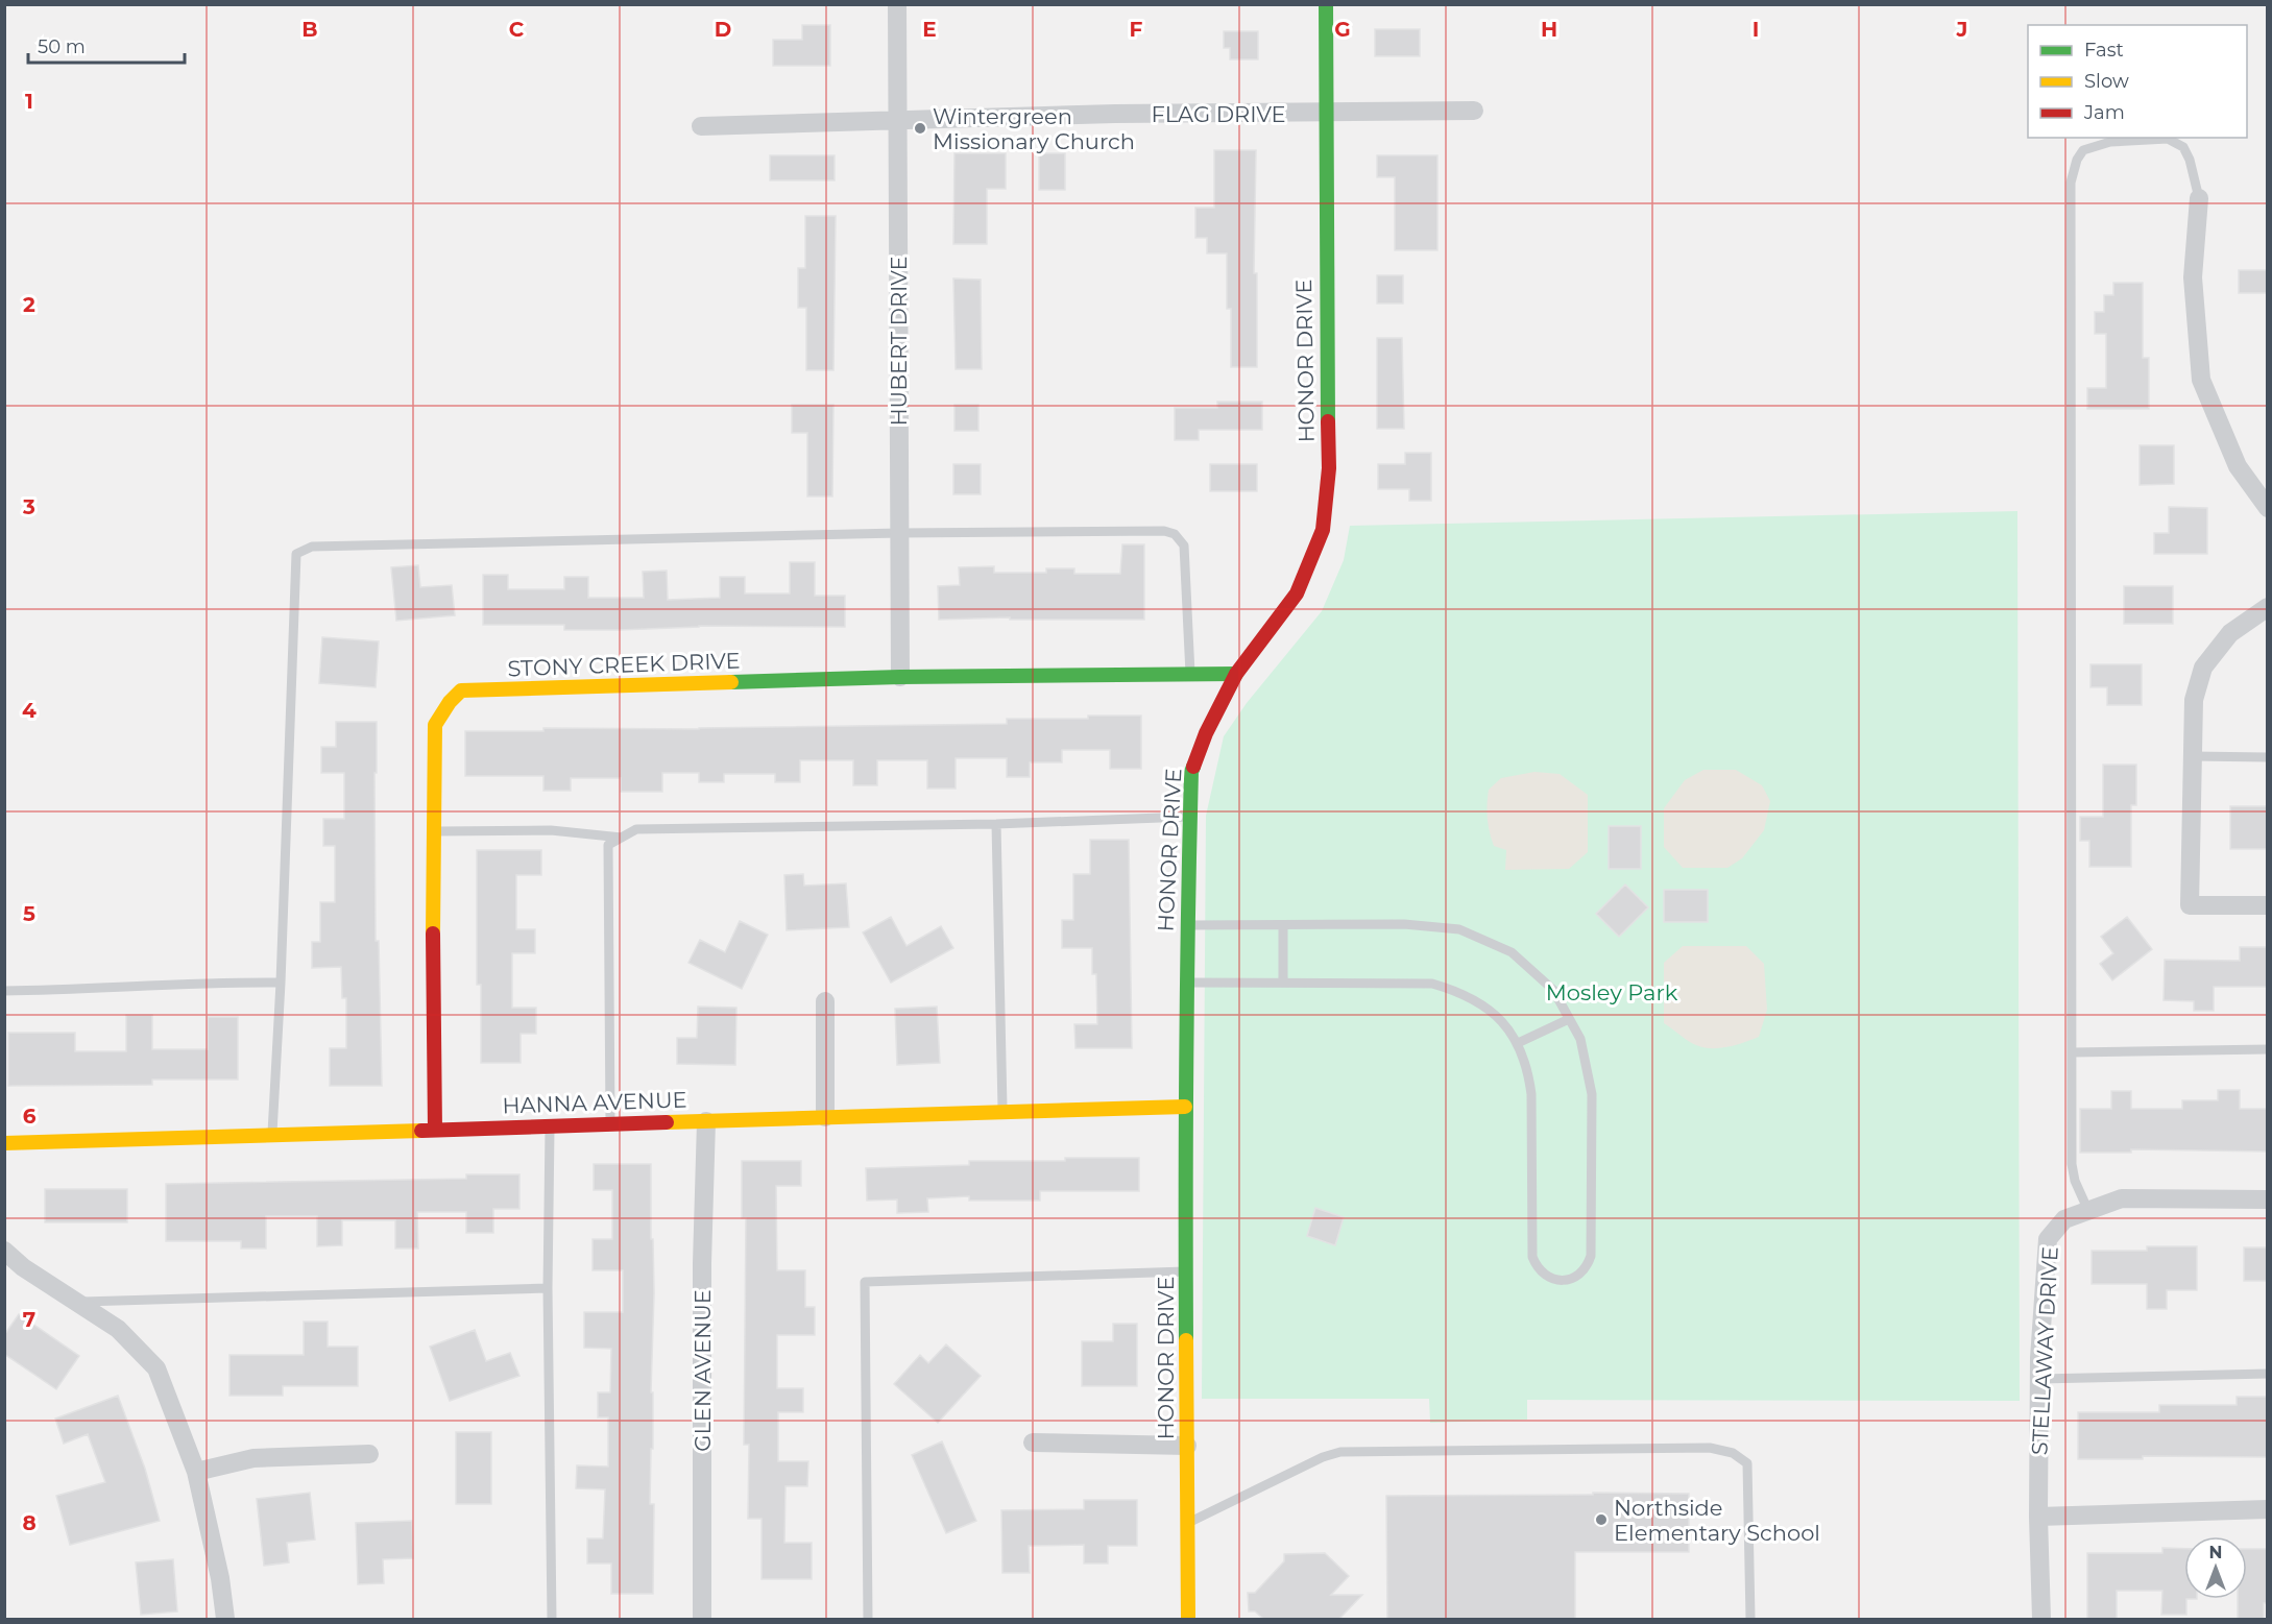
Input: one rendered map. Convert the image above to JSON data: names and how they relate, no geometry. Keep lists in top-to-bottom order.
{
  "streets": {
    "street": [
      "FLAG DRIVE",
      "HUBERT DRIVE",
      "HONOR DRIVE",
      "STONY CREEK DRIVE",
      "HANNA AVENUE",
      "STELLAWAY DRIVE",
      "GLEN AVENUE"
    ]
  },
  "crossings": [
    ["FLAG DRIVE", "HUBERT DRIVE"],
    ["FLAG DRIVE", "HONOR DRIVE"],
    ["HUBERT DRIVE", "STONY CREEK DRIVE"],
    ["HONOR DRIVE", "STONY CREEK DRIVE"],
    ["HONOR DRIVE", "HANNA AVENUE"],
    ["STONY CREEK DRIVE", "HANNA AVENUE"],
    ["HANNA AVENUE", "GLEN AVENUE"]
  ],
  "parks": ["Mosley Park"],
  "places": ["Wintergreen Missionary Church", "Northside Elementary School"],
  "legend": ["Fast", "Slow", "Jam"],
  "scale_bar": "50 m",
  "north": "top",
  "grid": {
    "columns": [
      "B",
      "C",
      "D",
      "E",
      "F",
      "G",
      "H",
      "I",
      "J"
    ],
    "rows": [
      "1",
      "2",
      "3",
      "4",
      "5",
      "6",
      "7",
      "8"
    ]
  }
}
